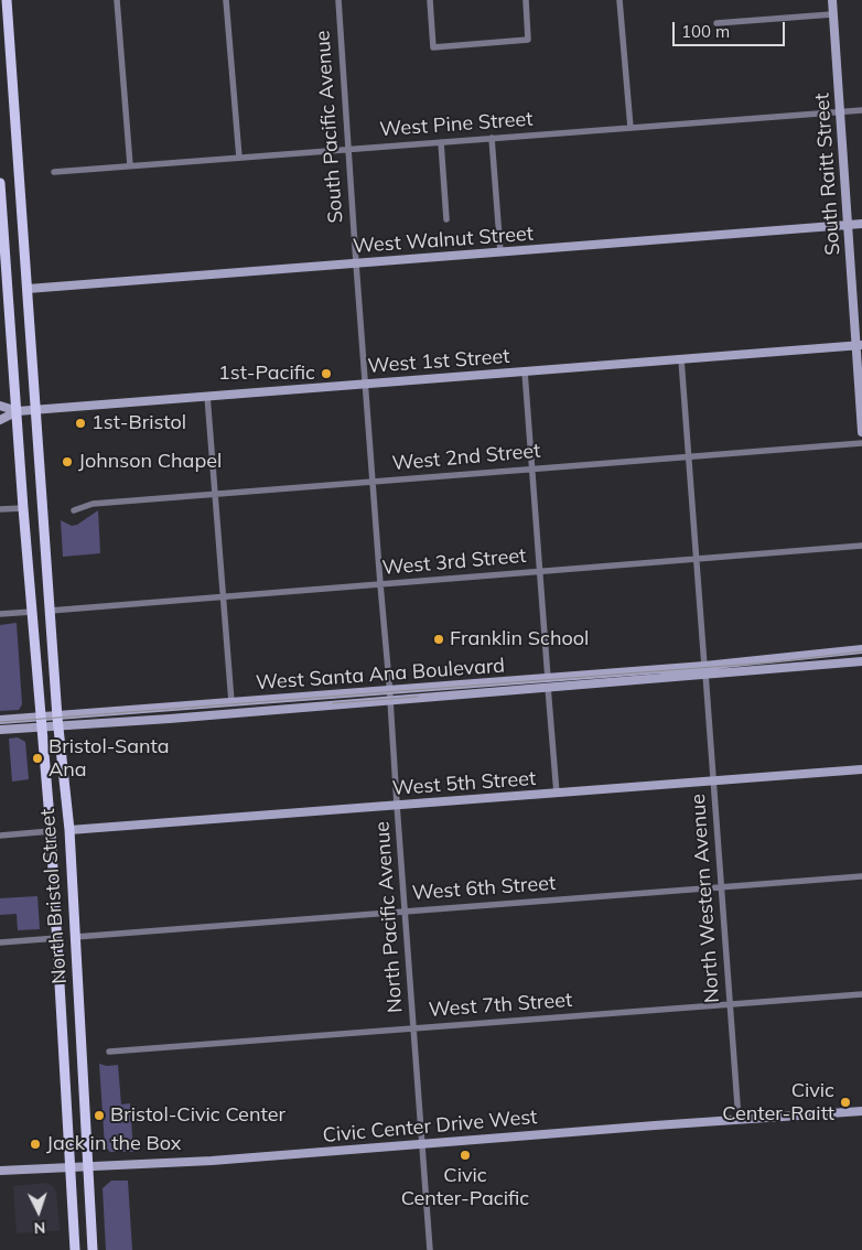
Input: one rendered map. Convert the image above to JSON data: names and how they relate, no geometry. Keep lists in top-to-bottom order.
{
  "streets": {
    "main road": [
      "South Raitt Street",
      "West Walnut Street",
      "West 1st Street",
      "West Santa Ana Boulevard",
      "West 5th Street",
      "North Bristol Street",
      "Civic Center Drive West"
    ],
    "street": [
      "West Pine Street",
      "South Pacific Avenue",
      "West 2nd Street",
      "West 3rd Street",
      "West 6th Street",
      "North Western Avenue",
      "North Pacific Avenue",
      "West 7th Street"
    ]
  },
  "crossings": [
    ["West Pine Street", "South Pacific Avenue"],
    ["West Pine Street", "South Raitt Street"],
    ["South Pacific Avenue", "West Walnut Street"],
    ["South Pacific Avenue", "West 1st Street"],
    ["South Pacific Avenue", "North Pacific Avenue"],
    ["South Raitt Street", "West Walnut Street"],
    ["South Raitt Street", "West 1st Street"],
    ["West Walnut Street", "North Bristol Street"],
    ["West 1st Street", "North Bristol Street"],
    ["West 1st Street", "North Western Avenue"],
    ["West 1st Street", "North Pacific Avenue"],
    ["West 2nd Street", "North Western Avenue"],
    ["West 2nd Street", "North Pacific Avenue"],
    ["West 3rd Street", "North Bristol Street"],
    ["West 3rd Street", "North Western Avenue"],
    ["West 3rd Street", "North Pacific Avenue"],
    ["West Santa Ana Boulevard", "North Bristol Street"],
    ["West Santa Ana Boulevard", "North Western Avenue"],
    ["West Santa Ana Boulevard", "North Pacific Avenue"],
    ["West 5th Street", "North Bristol Street"],
    ["West 5th Street", "North Western Avenue"],
    ["West 5th Street", "North Pacific Avenue"],
    ["West 6th Street", "North Bristol Street"],
    ["West 6th Street", "North Western Avenue"],
    ["West 6th Street", "North Pacific Avenue"],
    ["North Bristol Street", "Civic Center Drive West"],
    ["North Western Avenue", "West 7th Street"],
    ["North Western Avenue", "Civic Center Drive West"],
    ["North Pacific Avenue", "West 7th Street"],
    ["North Pacific Avenue", "Civic Center Drive West"]
  ],
  "places": [
    "1st-Pacific",
    "1st-Bristol",
    "Johnson Chapel",
    "Franklin School",
    "Bristol-Santa Ana",
    "Civic Center-Raitt",
    "Bristol-Civic Center",
    "Jack in the Box",
    "Civic Center-Pacific"
  ],
  "scale_bar": "100 m",
  "north": "bottom"
}
